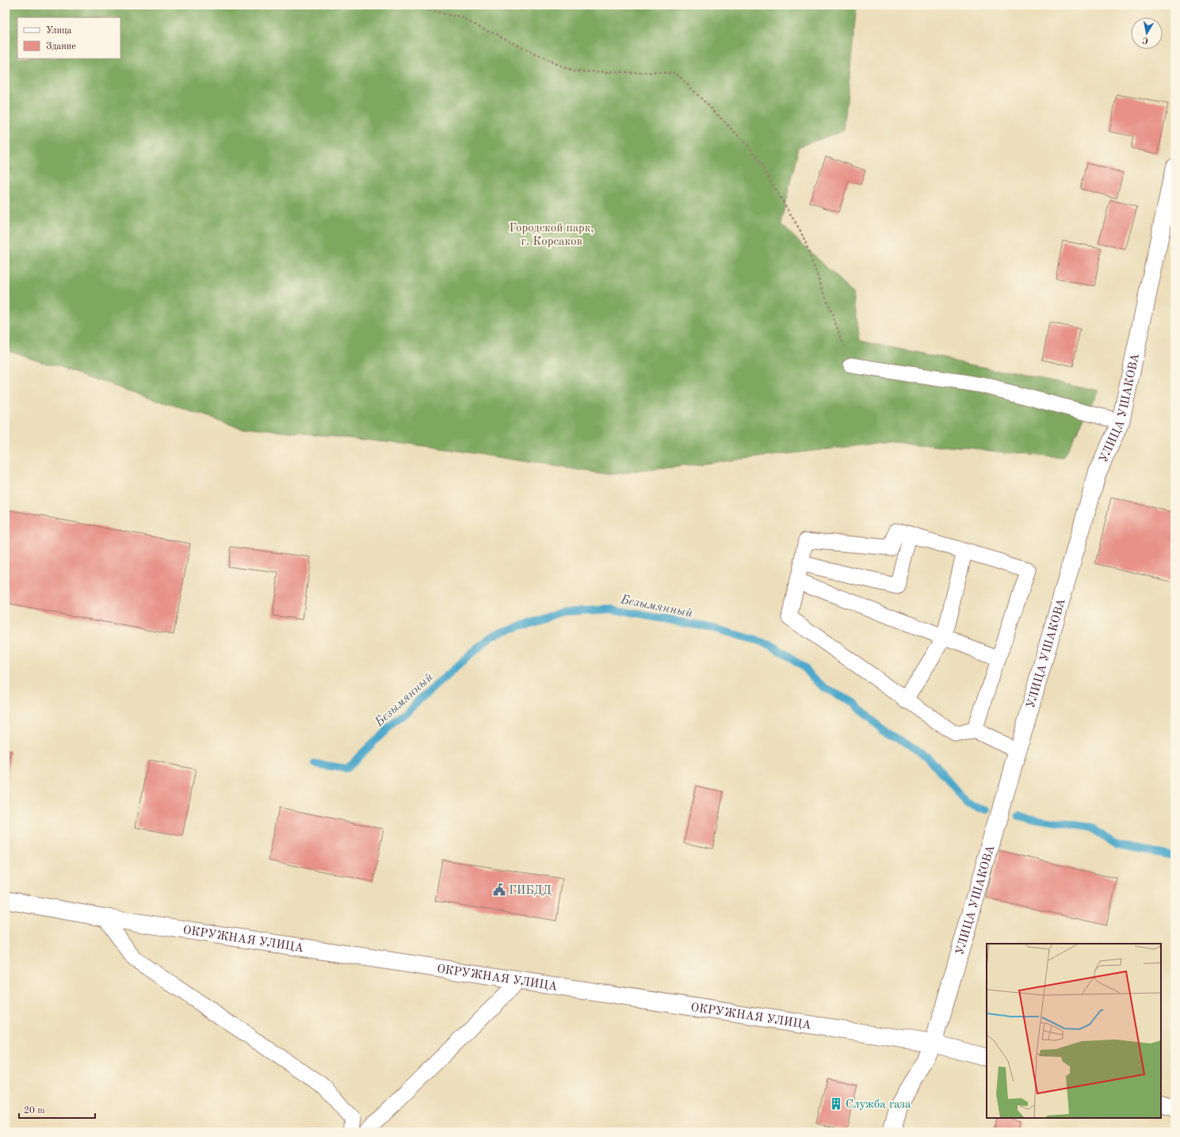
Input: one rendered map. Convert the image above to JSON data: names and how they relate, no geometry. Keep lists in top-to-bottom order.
{
  "streets": {
    "main road": ["УЛИЦА УШАКОВА", "ОКРУЖНАЯ УЛИЦА"]
  },
  "crossings": [
    ["УЛИЦА УШАКОВА", "ОКРУЖНАЯ УЛИЦА"]
  ],
  "water": ["Безымянный"],
  "parks": ["Городской парк, г. Корсаков"],
  "places": {
    "public building": ["ГИБДД"],
    "building": ["Служба газа"]
  },
  "legend": ["Улица", "Здание"],
  "scale_bar": "20 m",
  "north": "bottom"
}
